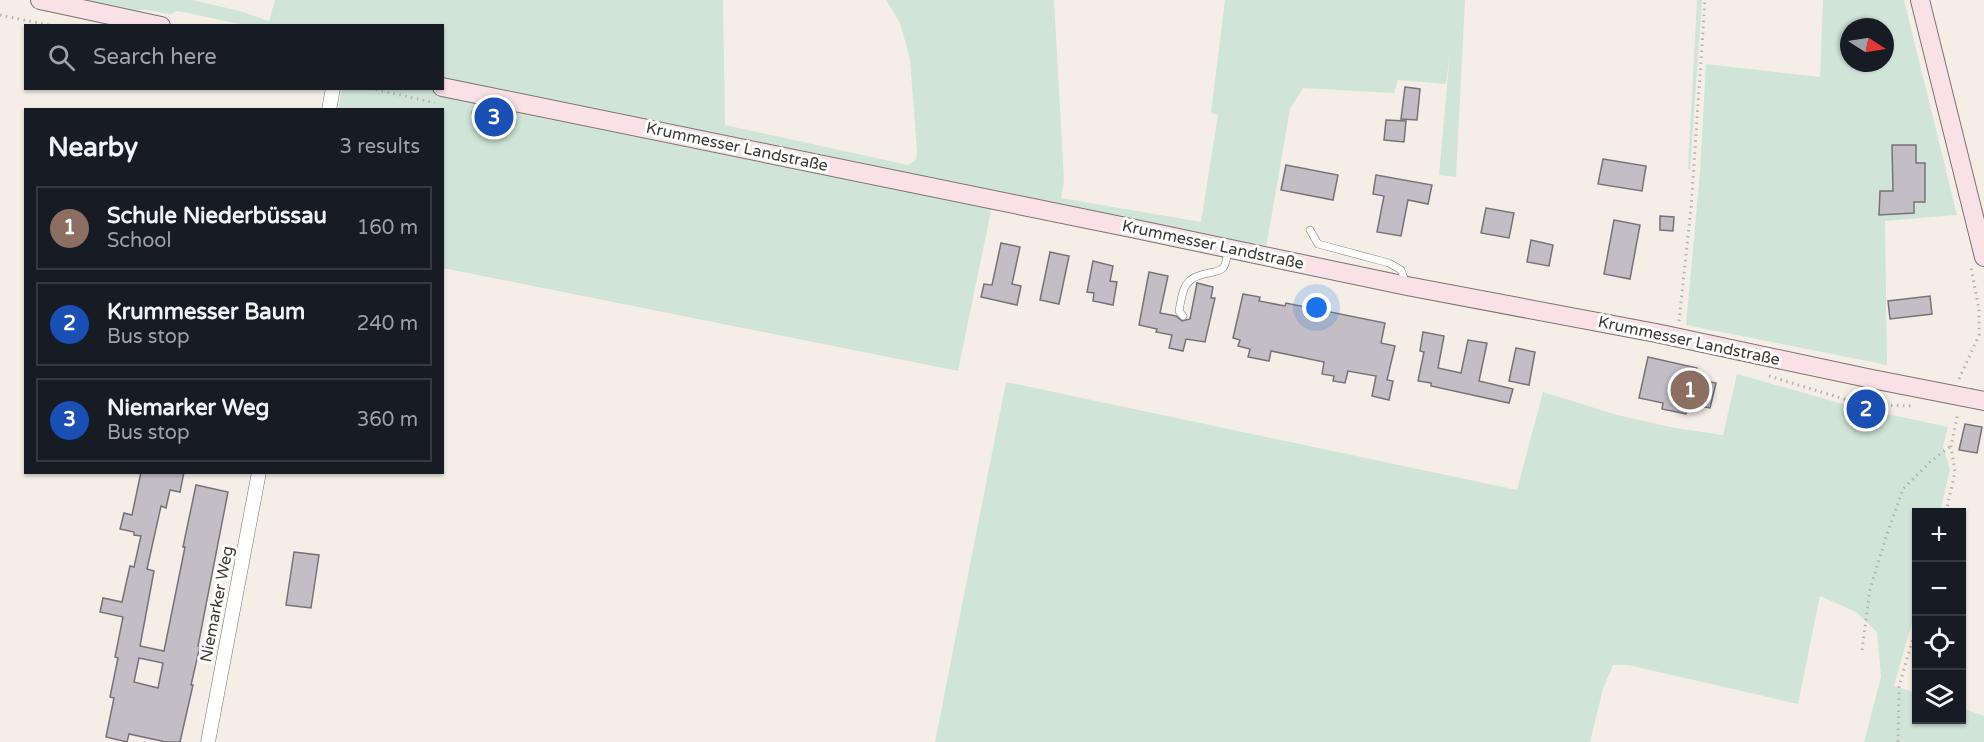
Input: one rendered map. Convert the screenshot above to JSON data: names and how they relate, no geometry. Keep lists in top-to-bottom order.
{
  "streets": {
    "main road": ["Krummesser Landstraße"],
    "street": ["Niemarker Weg"]
  },
  "north": "right",
  "page": {
    "search": "Search here",
    "pins": ["3", "1", "2"],
    "heading": ["Nearby", "3 results"],
    "list": [
      {
        "mark": "1",
        "name": "Schule Niederbüssau",
        "note": "School",
        "value": "160 m"
      },
      {
        "mark": "2",
        "name": "Krummesser Baum",
        "note": "Bus stop",
        "value": "240 m"
      },
      {
        "mark": "3",
        "name": "Niemarker Weg",
        "note": "Bus stop",
        "value": "360 m"
      }
    ],
    "map_buttons": ["+", "−"]
  }
}
